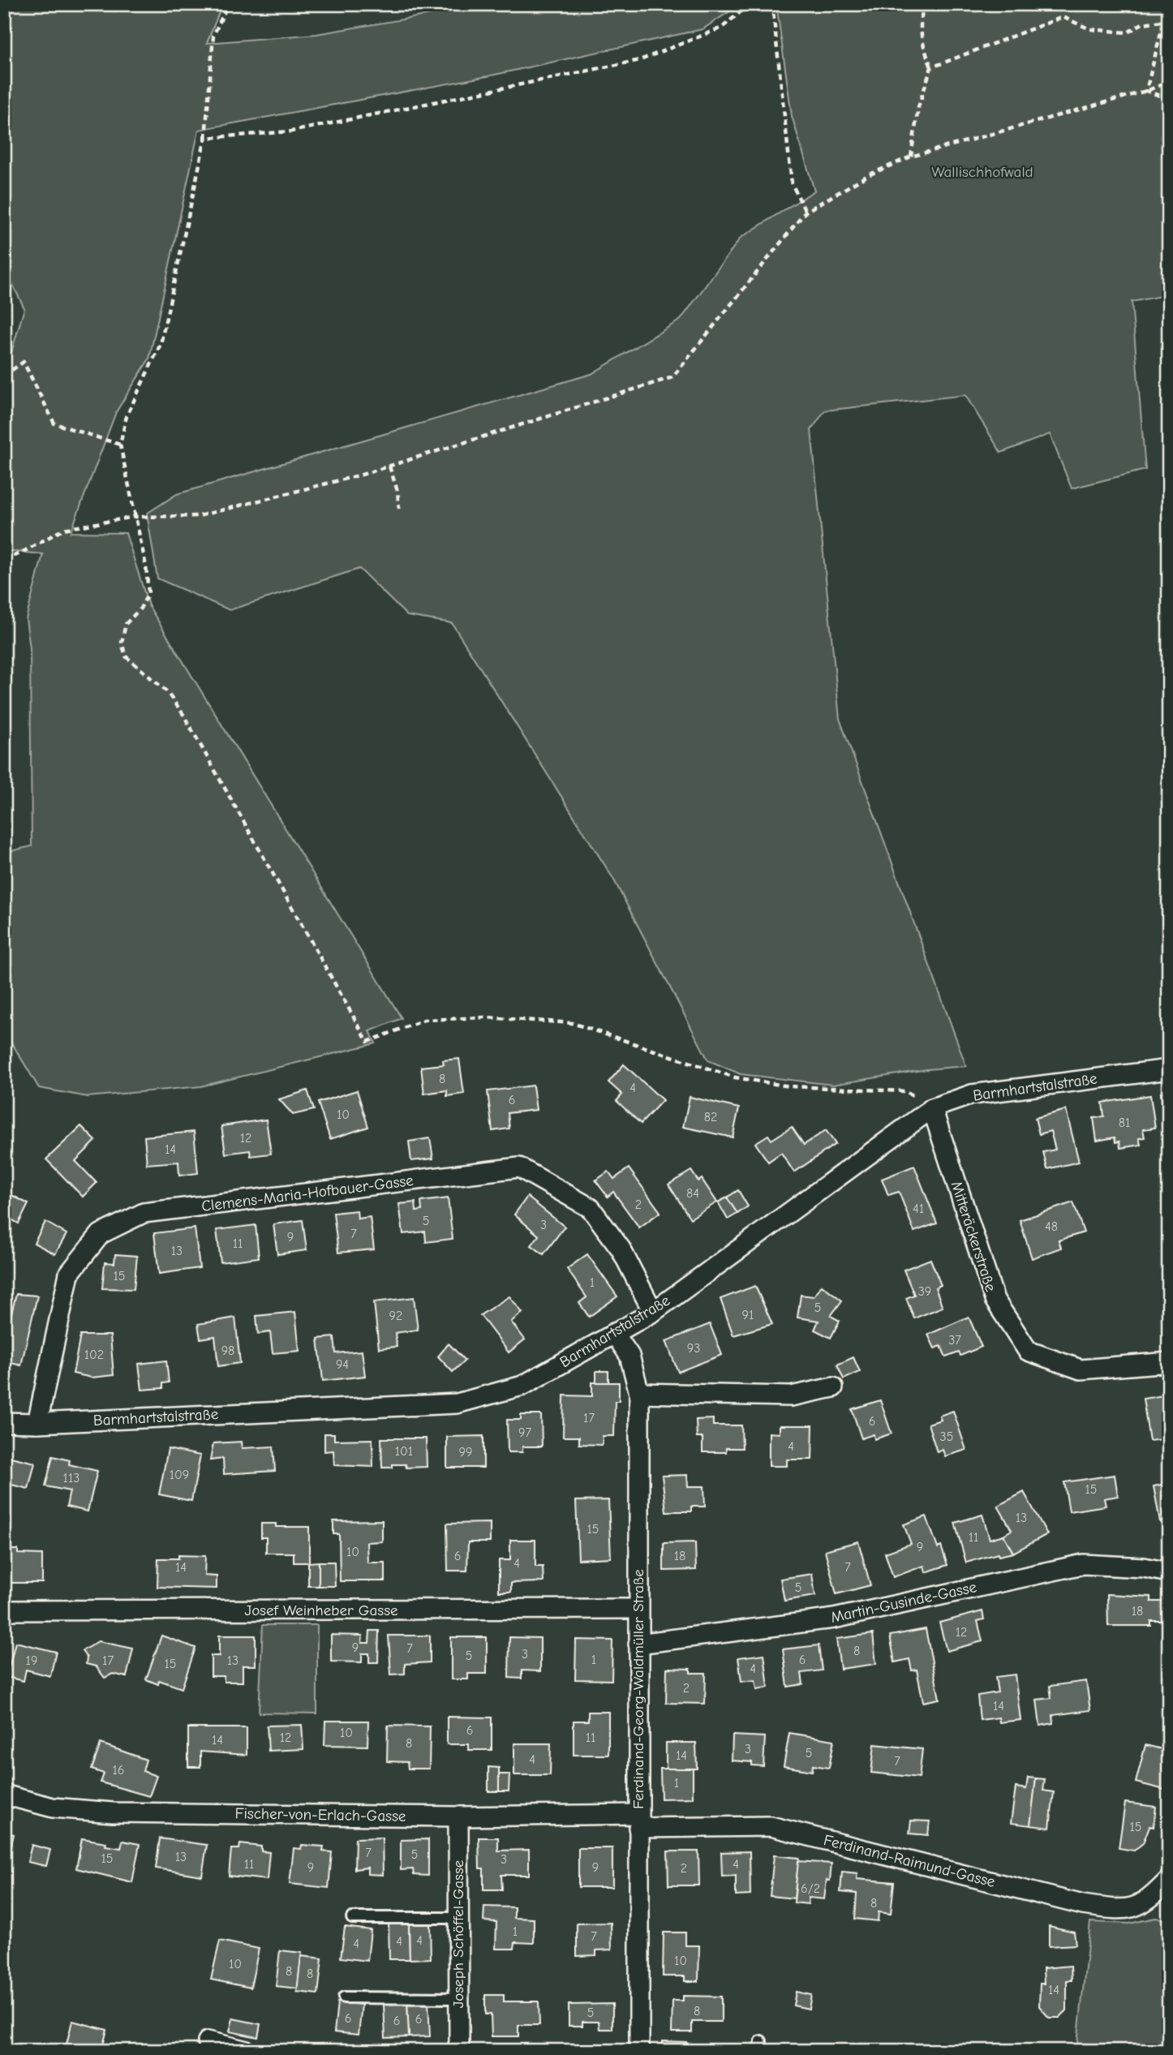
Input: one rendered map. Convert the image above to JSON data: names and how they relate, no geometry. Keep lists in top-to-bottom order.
{
  "streets": {
    "street": [
      "Barmhartstalstraße",
      "Clemens-Maria-Hofbauer-Gasse",
      "Mitteräckerstraße",
      "Martin-Gusinde-Gasse",
      "Josef Weinheber Gasse",
      "Ferdinand-Georg-Waldmüller Straße",
      "Fischer-von-Erlach-Gasse",
      "Ferdinand-Raimund-Gasse",
      "Joseph Schöffel-Gasse"
    ]
  },
  "crossings": [
    ["Barmhartstalstraße", "Clemens-Maria-Hofbauer-Gasse"],
    ["Barmhartstalstraße", "Mitteräckerstraße"],
    ["Barmhartstalstraße", "Ferdinand-Georg-Waldmüller Straße"],
    ["Martin-Gusinde-Gasse", "Ferdinand-Georg-Waldmüller Straße"],
    ["Josef Weinheber Gasse", "Ferdinand-Georg-Waldmüller Straße"],
    ["Ferdinand-Georg-Waldmüller Straße", "Fischer-von-Erlach-Gasse"],
    ["Ferdinand-Georg-Waldmüller Straße", "Ferdinand-Raimund-Gasse"],
    ["Fischer-von-Erlach-Gasse", "Ferdinand-Raimund-Gasse"],
    ["Fischer-von-Erlach-Gasse", "Joseph Schöffel-Gasse"]
  ],
  "parks": ["Wallischhofwald"],
  "house_numbers": [
    "8",
    "4",
    "6",
    "10",
    "82",
    "81",
    "12",
    "14",
    "84",
    "2",
    "41",
    "5",
    "3",
    "48",
    "7",
    "9",
    "11",
    "13",
    "15",
    "1",
    "39",
    "5",
    "91",
    "92",
    "37",
    "93",
    "98",
    "102",
    "94",
    "17",
    "6",
    "97",
    "35",
    "4",
    "101",
    "99",
    "109",
    "113",
    "15",
    "13",
    "15",
    "11",
    "9",
    "10",
    "6",
    "18",
    "4",
    "14",
    "7",
    "5",
    "18",
    "12",
    "9",
    "7",
    "8",
    "3",
    "5",
    "1",
    "6",
    "19",
    "17",
    "13",
    "15",
    "4",
    "2",
    "14",
    "6",
    "10",
    "12",
    "11",
    "14",
    "8",
    "3",
    "5",
    "14",
    "4",
    "7",
    "16",
    "1",
    "15",
    "7",
    "5",
    "13",
    "15",
    "3",
    "11",
    "4",
    "9",
    "9",
    "2",
    "6/2",
    "8",
    "1",
    "7",
    "4",
    "4",
    "4",
    "10",
    "10",
    "8",
    "8",
    "14",
    "8",
    "5",
    "6",
    "6",
    "6"
  ]
}
